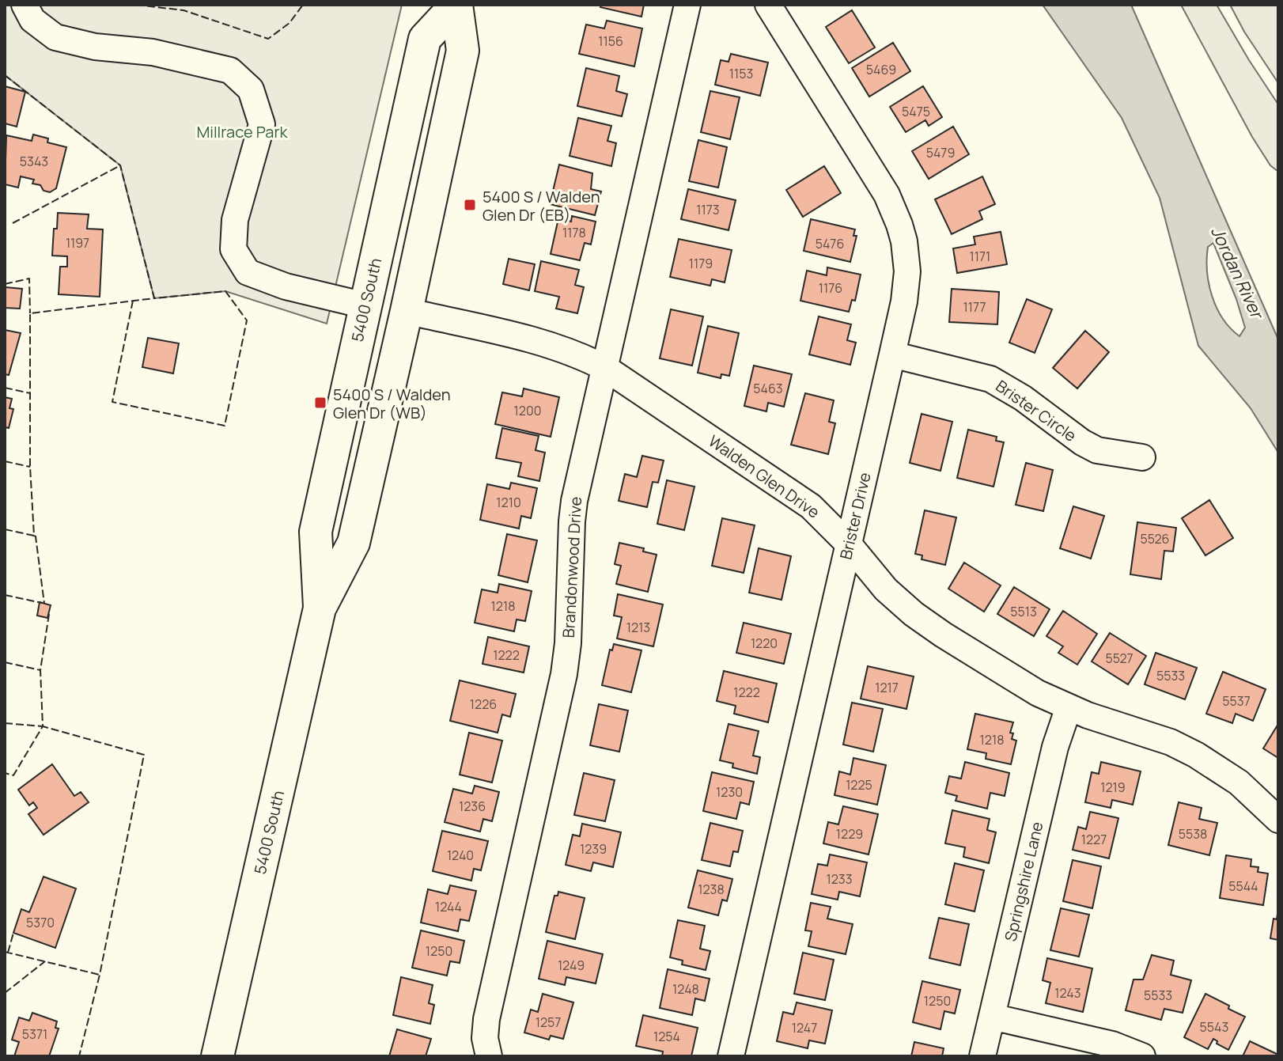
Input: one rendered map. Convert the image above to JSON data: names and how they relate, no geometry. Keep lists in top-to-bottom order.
{
  "streets": {
    "main road": ["5400 South"],
    "street": [
      "Brister Circle",
      "Walden Glen Drive",
      "Brister Drive",
      "Brandonwood Drive",
      "Springshire Lane"
    ]
  },
  "crossings": [
    ["5400 South", "Walden Glen Drive"],
    ["Brister Circle", "Brister Drive"],
    ["Walden Glen Drive", "Brister Drive"],
    ["Walden Glen Drive", "Brandonwood Drive"],
    ["Walden Glen Drive", "Springshire Lane"]
  ],
  "water": ["Jordan River"],
  "parks": ["Millrace Park"],
  "places": {
    "transit": ["5400 S / Walden Glen Dr (EB)", "5400 S / Walden Glen Dr (WB)"]
  },
  "house_numbers": [
    "1156",
    "5469",
    "1153",
    "5475",
    "5479",
    "5343",
    "1173",
    "1178",
    "1197",
    "5476",
    "1171",
    "1179",
    "1176",
    "1177",
    "5463",
    "1200",
    "1210",
    "5526",
    "1218",
    "5513",
    "1213",
    "1220",
    "1222",
    "5527",
    "5533",
    "1217",
    "1222",
    "5537",
    "1226",
    "1218",
    "1225",
    "1219",
    "1230",
    "1236",
    "1229",
    "5538",
    "1227",
    "1239",
    "1240",
    "1233",
    "5544",
    "1238",
    "1244",
    "5370",
    "1250",
    "1249",
    "1248",
    "1243",
    "5533",
    "1250",
    "1257",
    "5543",
    "1247",
    "5371",
    "1254"
  ]
}
